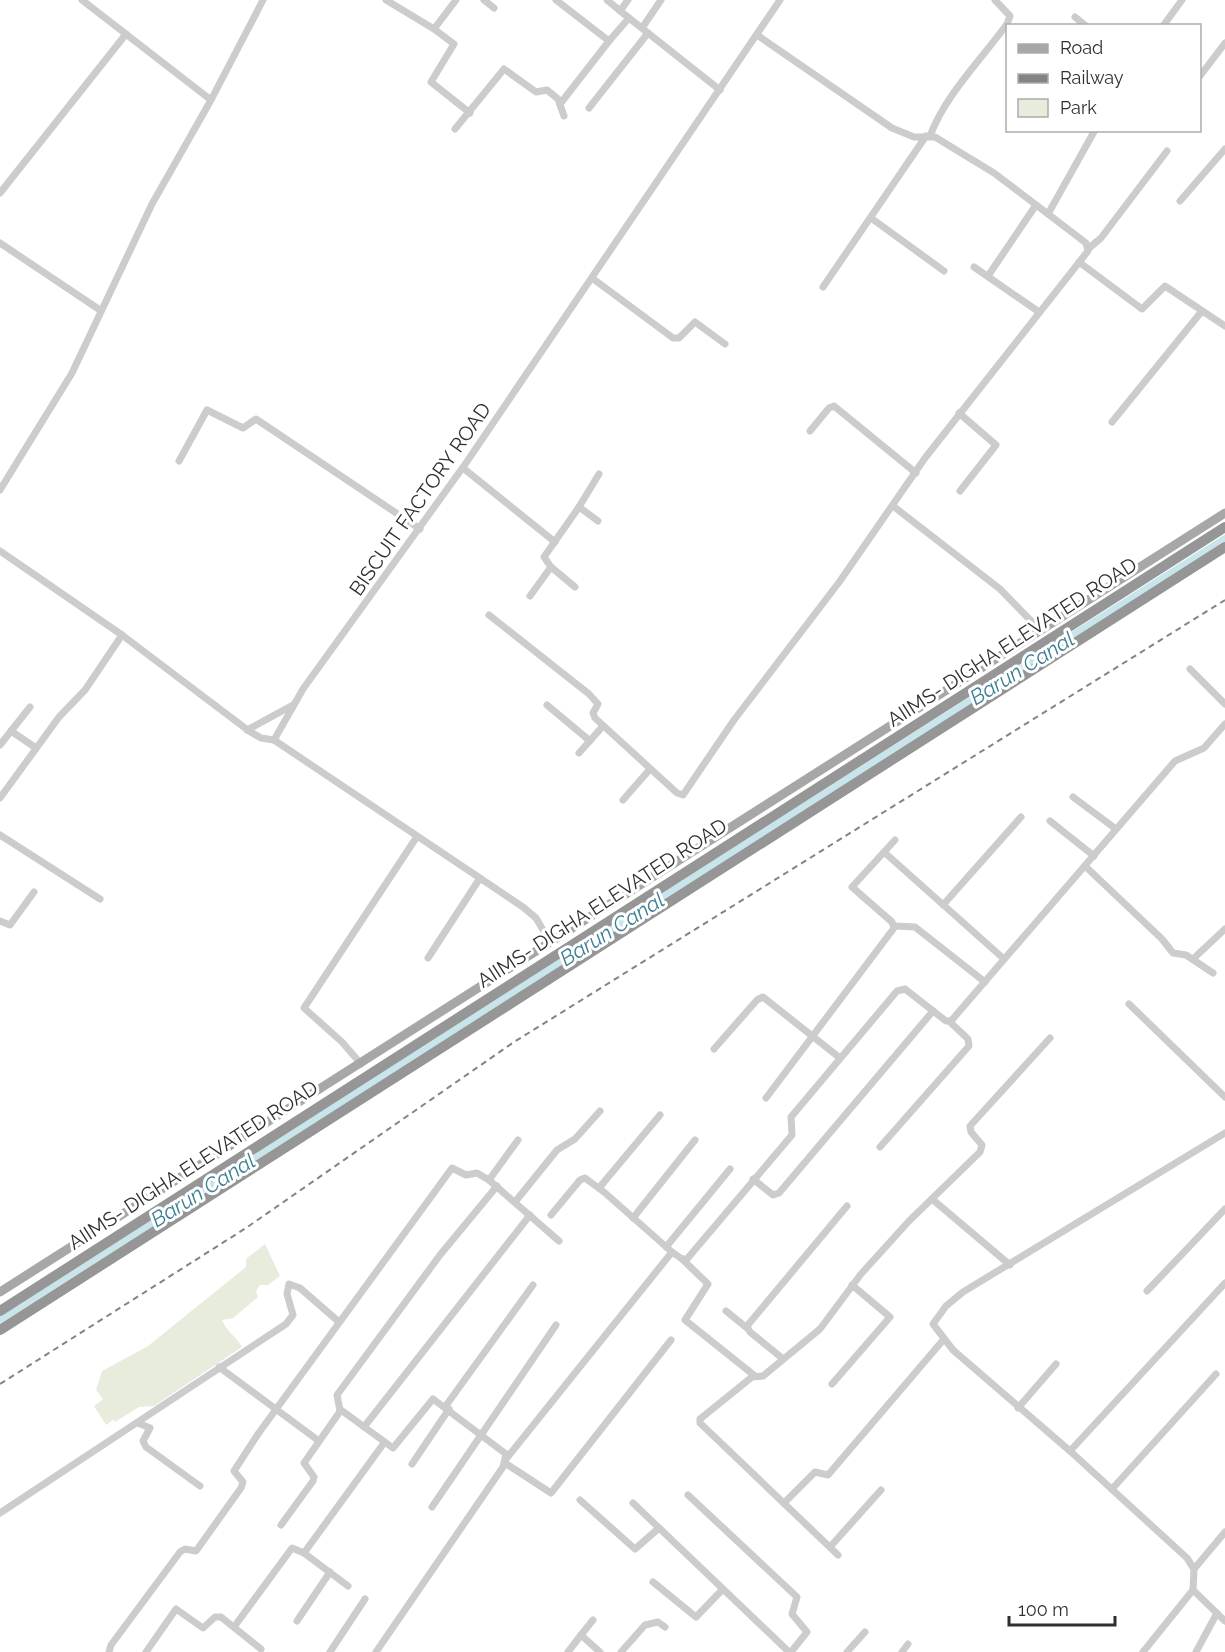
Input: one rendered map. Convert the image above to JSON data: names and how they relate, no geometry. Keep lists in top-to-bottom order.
{
  "streets": {
    "highway": ["AIIMS- DIGHA ELEVATED ROAD"],
    "street": ["BISCUIT FACTORY ROAD"]
  },
  "water": ["Barun Canal"],
  "legend": ["Road", "Railway", "Park"],
  "scale_bar": "100 m"
}
